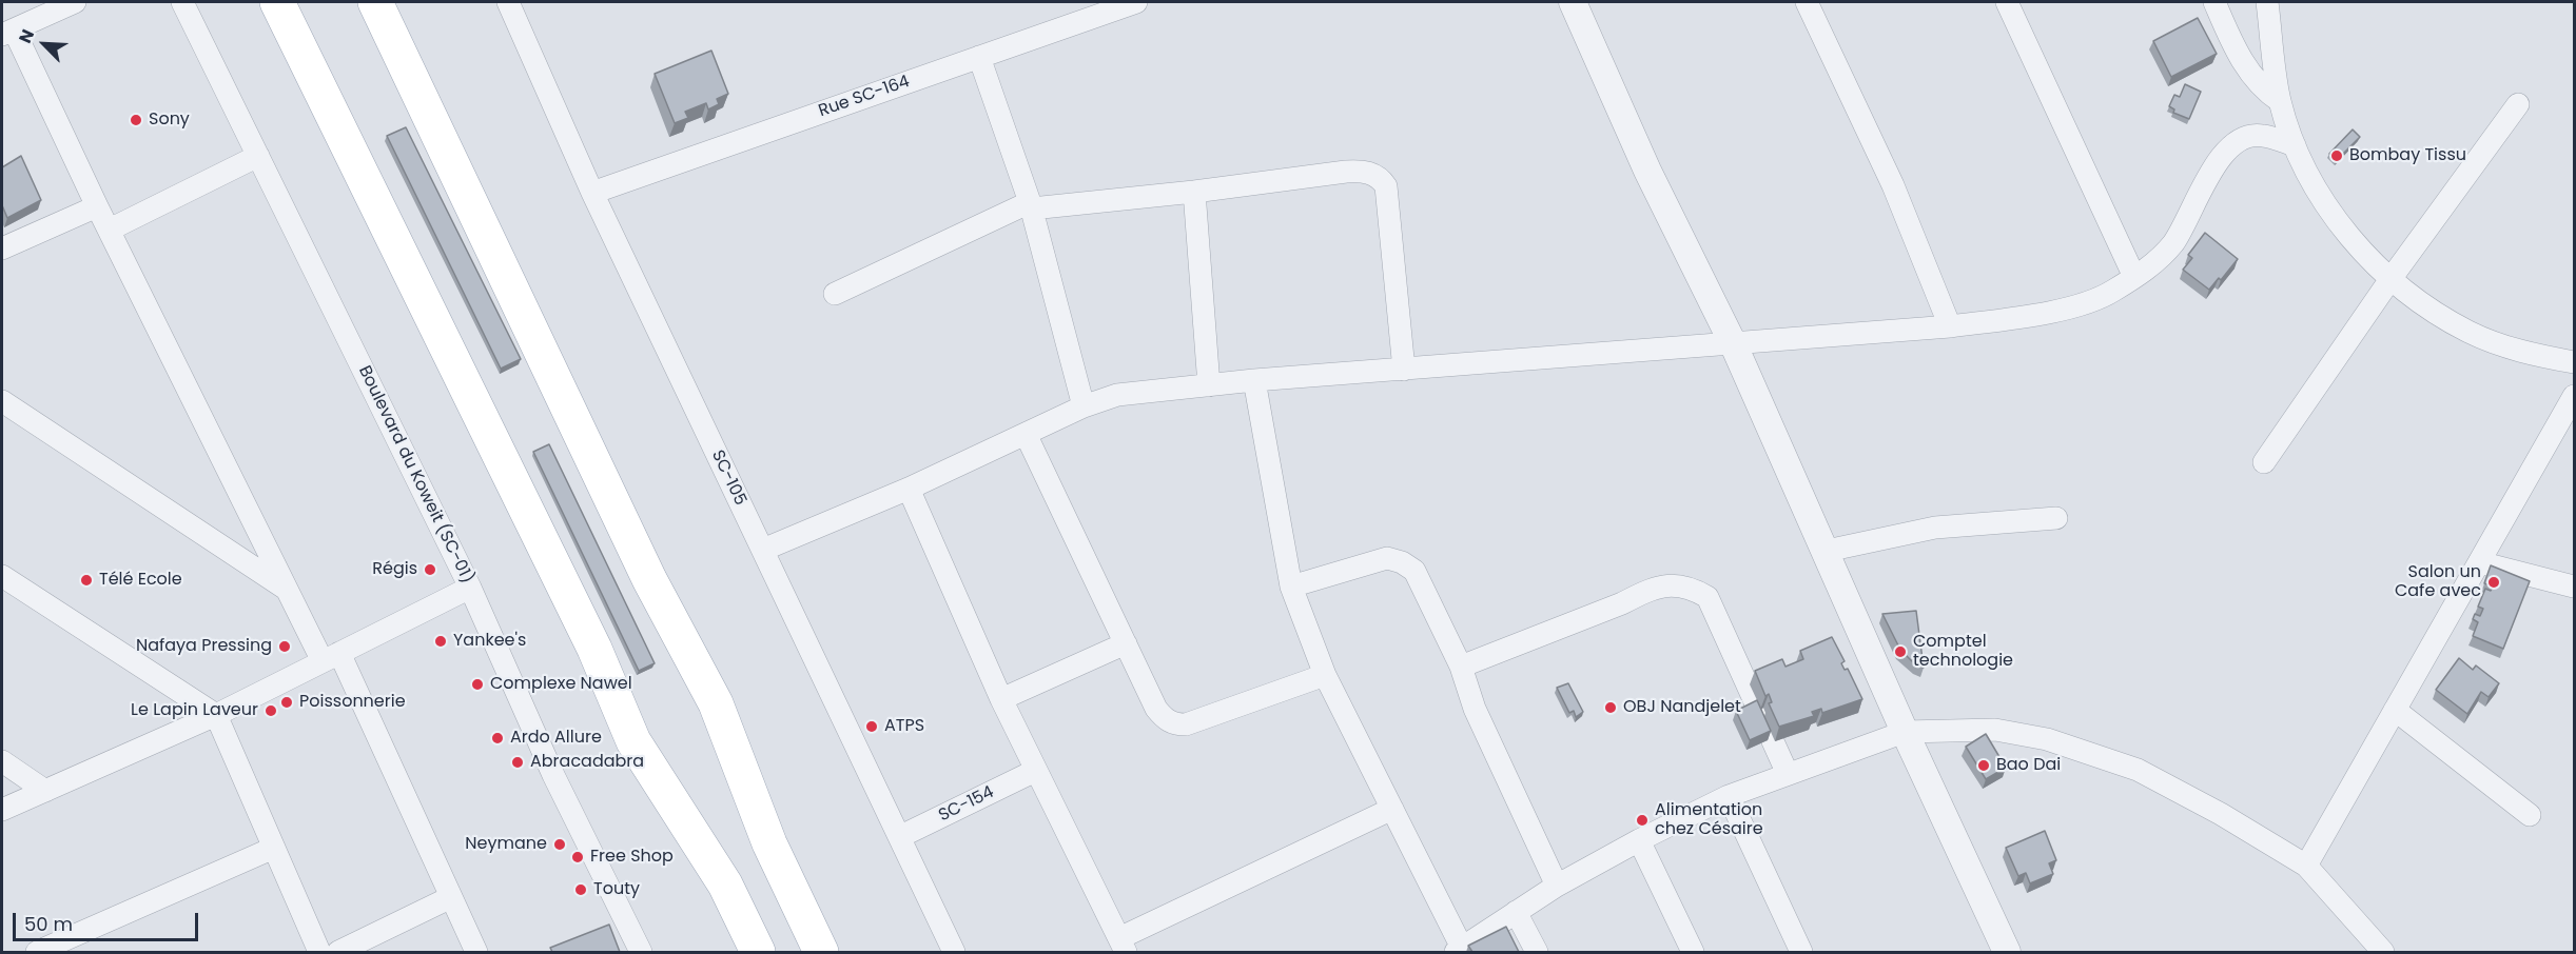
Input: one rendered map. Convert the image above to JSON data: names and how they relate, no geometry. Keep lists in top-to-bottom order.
{
  "streets": {
    "street": [
      "Rue SC-164",
      "Boulevard du Koweit (SC-01)",
      "SC-105",
      "SC-154"
    ]
  },
  "crossings": [
    ["Rue SC-164", "SC-105"],
    ["SC-105", "SC-154"]
  ],
  "places": [
    "Sony",
    "Bombay Tissu",
    "Régis",
    "Télé Ecole",
    "Salon un Cafe avec",
    "Yankee's",
    "Nafaya Pressing",
    "Comptel technologie",
    "Complexe Nawel",
    "Poissonnerie",
    "OBJ Nandjelet",
    "Le Lapin Laveur",
    "ATPS",
    "Ardo Allure",
    "Abracadabra",
    "Bao Dai",
    "Alimentation chez Césaire",
    "Neymane",
    "Free Shop",
    "Touty"
  ],
  "scale_bar": "50 m",
  "north": "top left"
}
